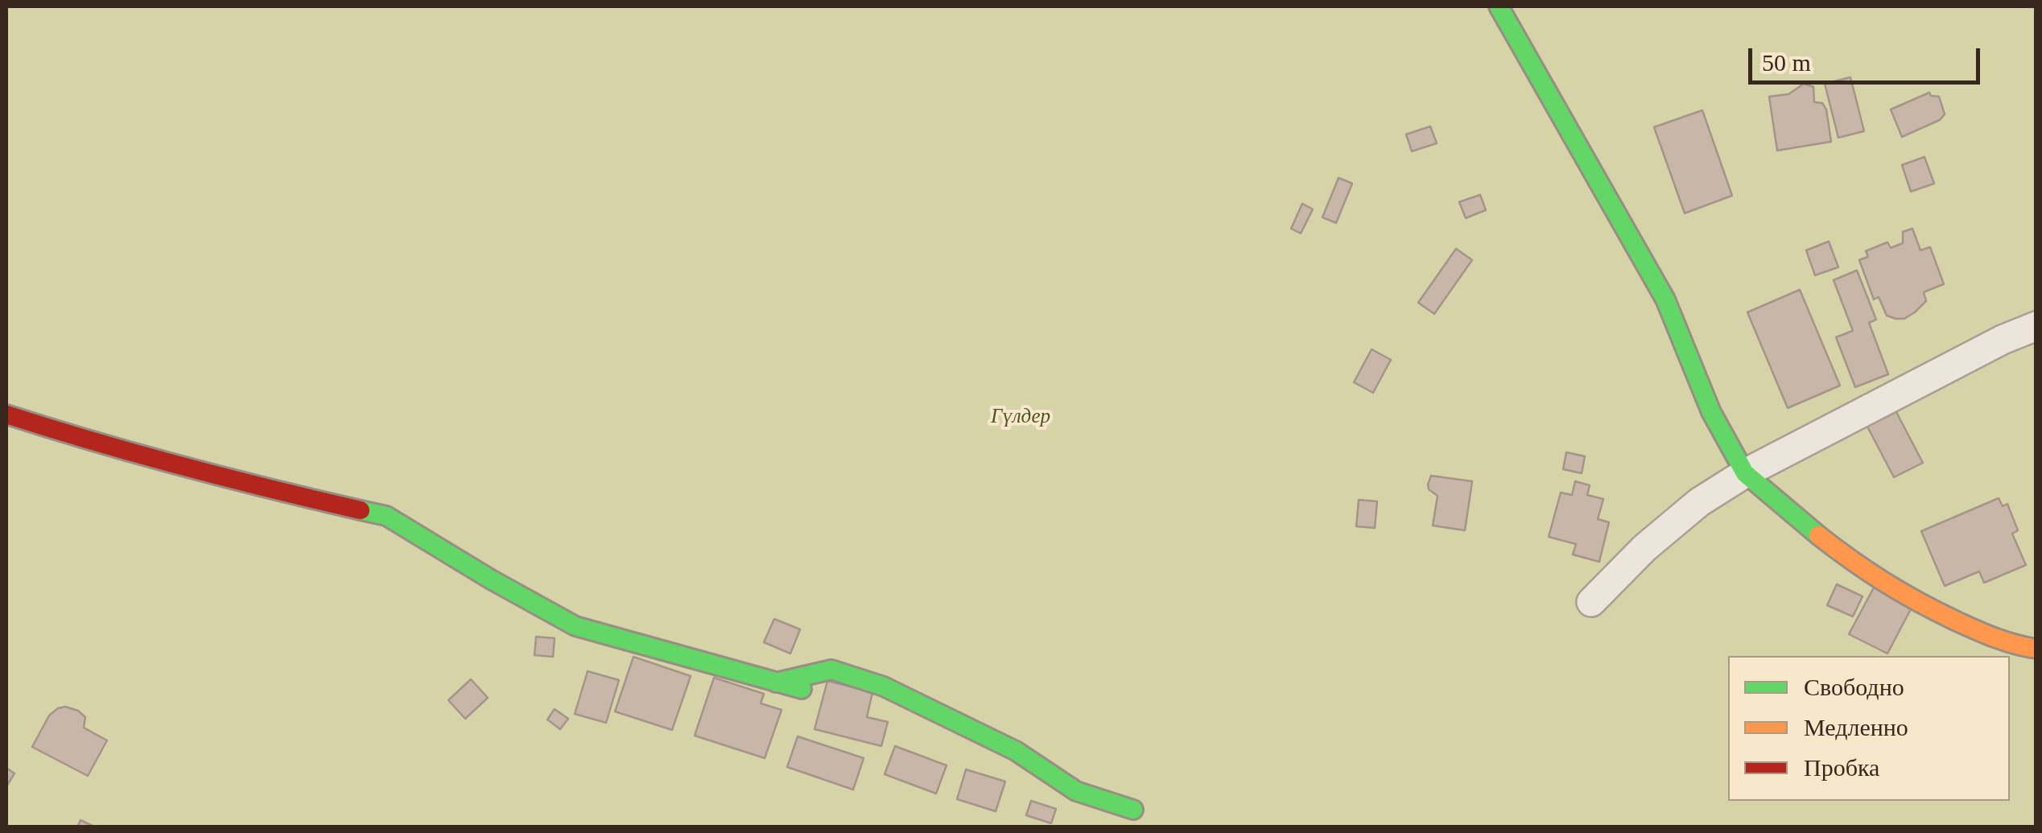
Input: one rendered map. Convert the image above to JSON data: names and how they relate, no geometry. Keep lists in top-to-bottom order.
{
  "parks": ["Гүлдер"],
  "legend": ["Свободно", "Медленно", "Пробка"],
  "scale_bar": "50 m"
}
